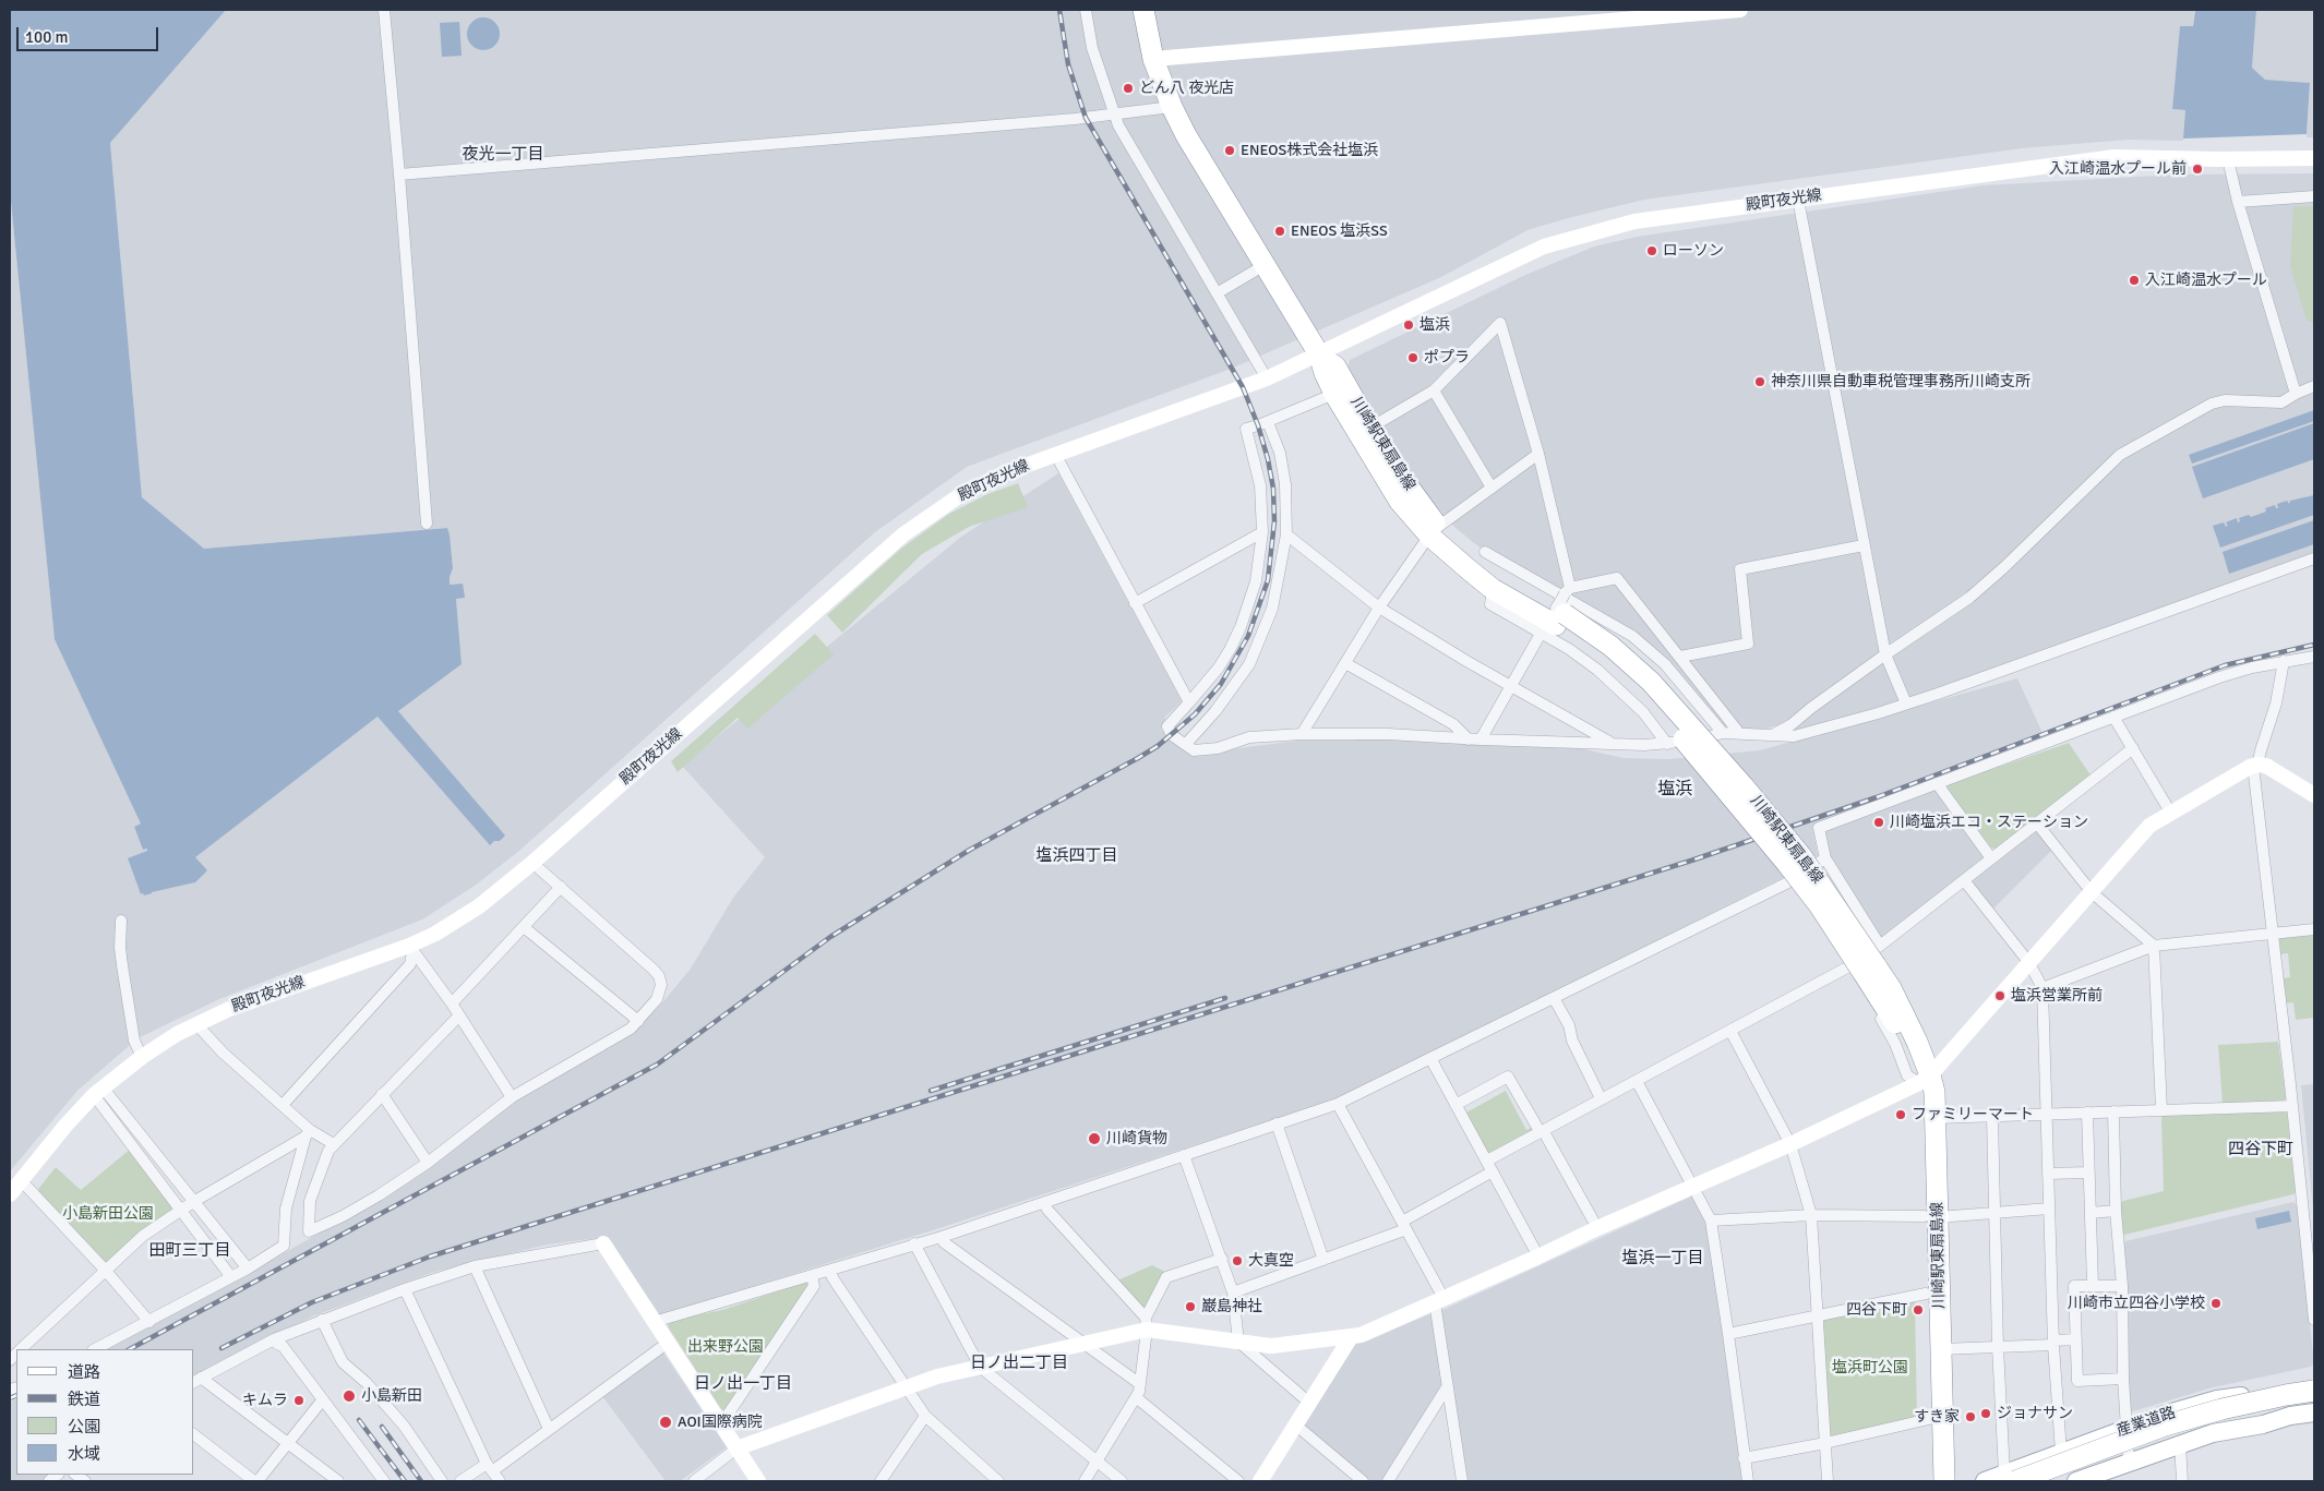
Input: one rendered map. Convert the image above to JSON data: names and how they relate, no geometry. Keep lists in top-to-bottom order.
{
  "streets": {
    "highway": ["川崎駅東扇島線"],
    "main road": ["産業道路"],
    "street": ["殿町夜光線"]
  },
  "crossings": [
    ["殿町夜光線", "川崎駅東扇島線"]
  ],
  "districts": [
    "夜光一丁目",
    "塩浜",
    "塩浜四丁目",
    "四谷下町",
    "田町三丁目",
    "塩浜一丁目",
    "日ノ出二丁目",
    "日ノ出一丁目"
  ],
  "parks": ["小島新田公園", "出来野公園", "塩浜町公園"],
  "places": [
    "どん八 夜光店",
    "ENEOS株式会社塩浜",
    "入江崎温水プール前",
    "ENEOS 塩浜SS",
    "ローソン",
    "入江崎温水プール",
    "塩浜",
    "ポプラ",
    "神奈川県自動車税管理事務所川崎支所",
    "川崎塩浜エコ・ステーション",
    "塩浜営業所前",
    "ファミリーマート",
    "川崎貨物",
    "大真空",
    "川崎市立四谷小学校",
    "巌島神社",
    "四谷下町",
    "小島新田",
    "キムラ",
    "ジョナサン",
    "すき家",
    "AOI国際病院"
  ],
  "legend": [
    "道路",
    "鉄道",
    "公園",
    "水域"
  ],
  "scale_bar": "100 m"
}
